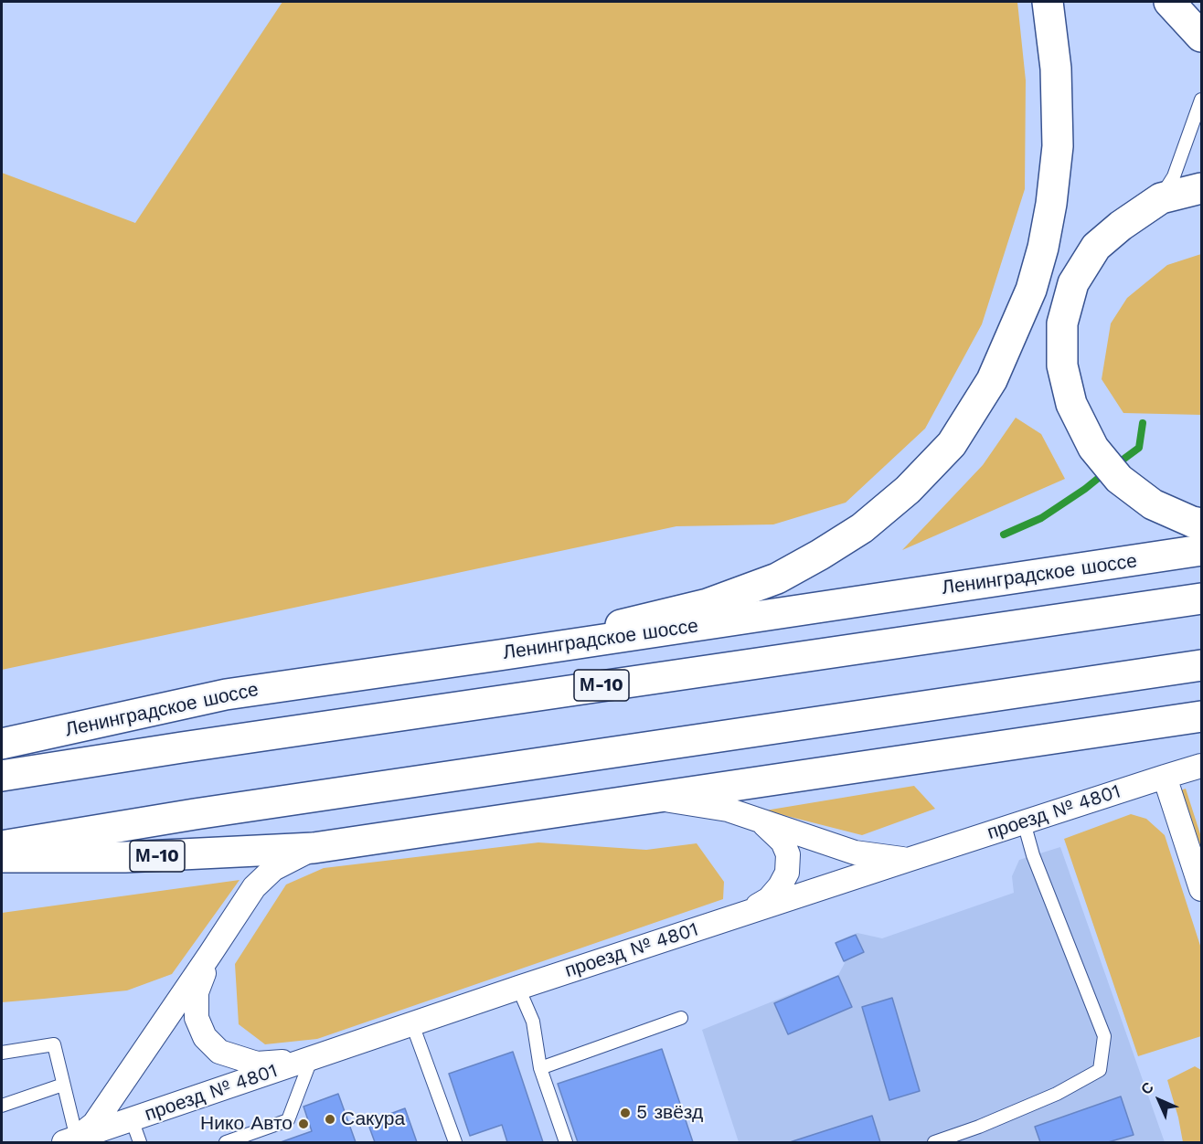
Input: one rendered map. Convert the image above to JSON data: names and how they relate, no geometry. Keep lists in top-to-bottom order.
{
  "streets": {
    "main road": ["Ленинградское шоссе", "М-10"],
    "street": ["проезд № 4801"]
  },
  "places": ["5 звёзд", "Сакура", "Нико Авто"],
  "north": "top left"
}
